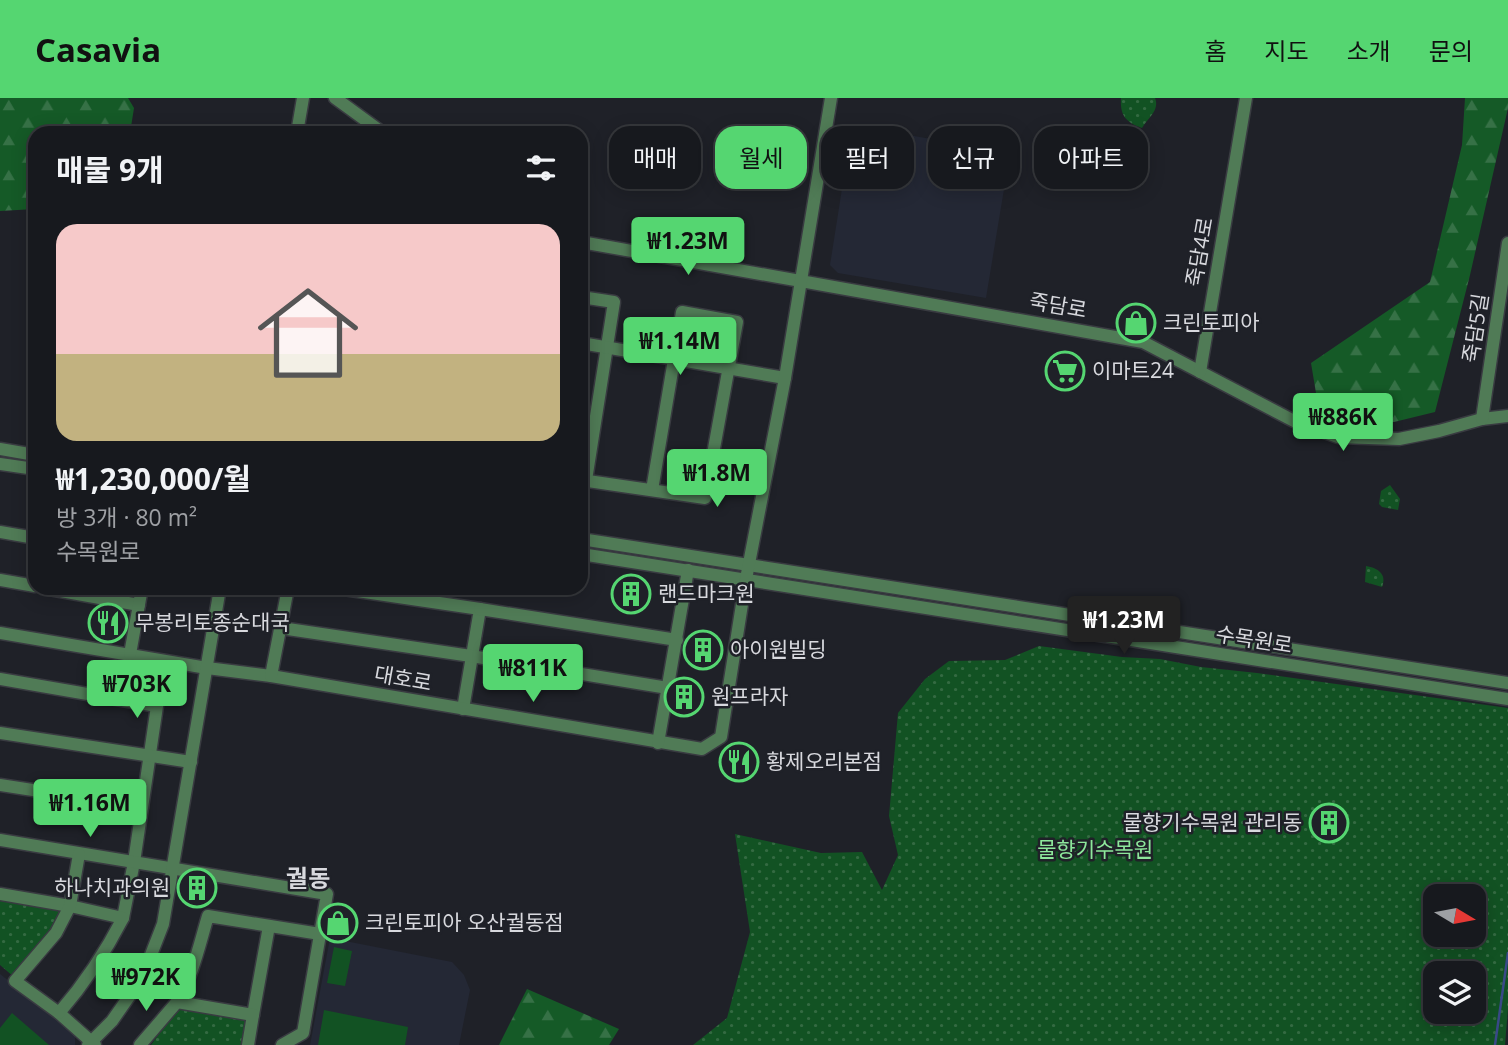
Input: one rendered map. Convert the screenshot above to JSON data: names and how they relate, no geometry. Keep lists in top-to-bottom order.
{
  "streets": {
    "street": [
      "죽담4로",
      "죽담로",
      "죽담5길",
      "수목원로",
      "대호로"
    ]
  },
  "crossings": [
    ["죽담4로", "죽담로"],
    ["죽담로", "죽담5길"],
    ["죽담로", "대호로"],
    ["수목원로", "대호로"]
  ],
  "districts": ["궐동"],
  "parks": ["물향기수목원"],
  "places": {
    "shop": ["크린토피아", "크린토피아 오산궐동점"],
    "supermarket": ["이마트24"],
    "building": [
      "랜드마크원",
      "아이원빌딩",
      "원프라자",
      "물향기수목원 관리동",
      "하나치과의원"
    ],
    "restaurant": ["무봉리토종순대국", "황제오리본점"]
  },
  "north": "right",
  "page": {
    "header": "Casavia",
    "nav": [
      "홈",
      "지도",
      "소개",
      "문의"
    ],
    "chip": [
      "매매",
      "월세",
      "필터",
      "신규",
      "아파트"
    ],
    "heading": "매물 9개",
    "list": [
      {
        "name": "₩1,230,000/월",
        "note": "방 3개 · 80 m² · 수목원로"
      }
    ],
    "price": [
      "₩1.23M",
      "₩1.14M",
      "₩886K",
      "₩1.8M",
      "₩1.23M",
      "₩811K",
      "₩703K",
      "₩1.16M",
      "₩972K"
    ]
  }
}
